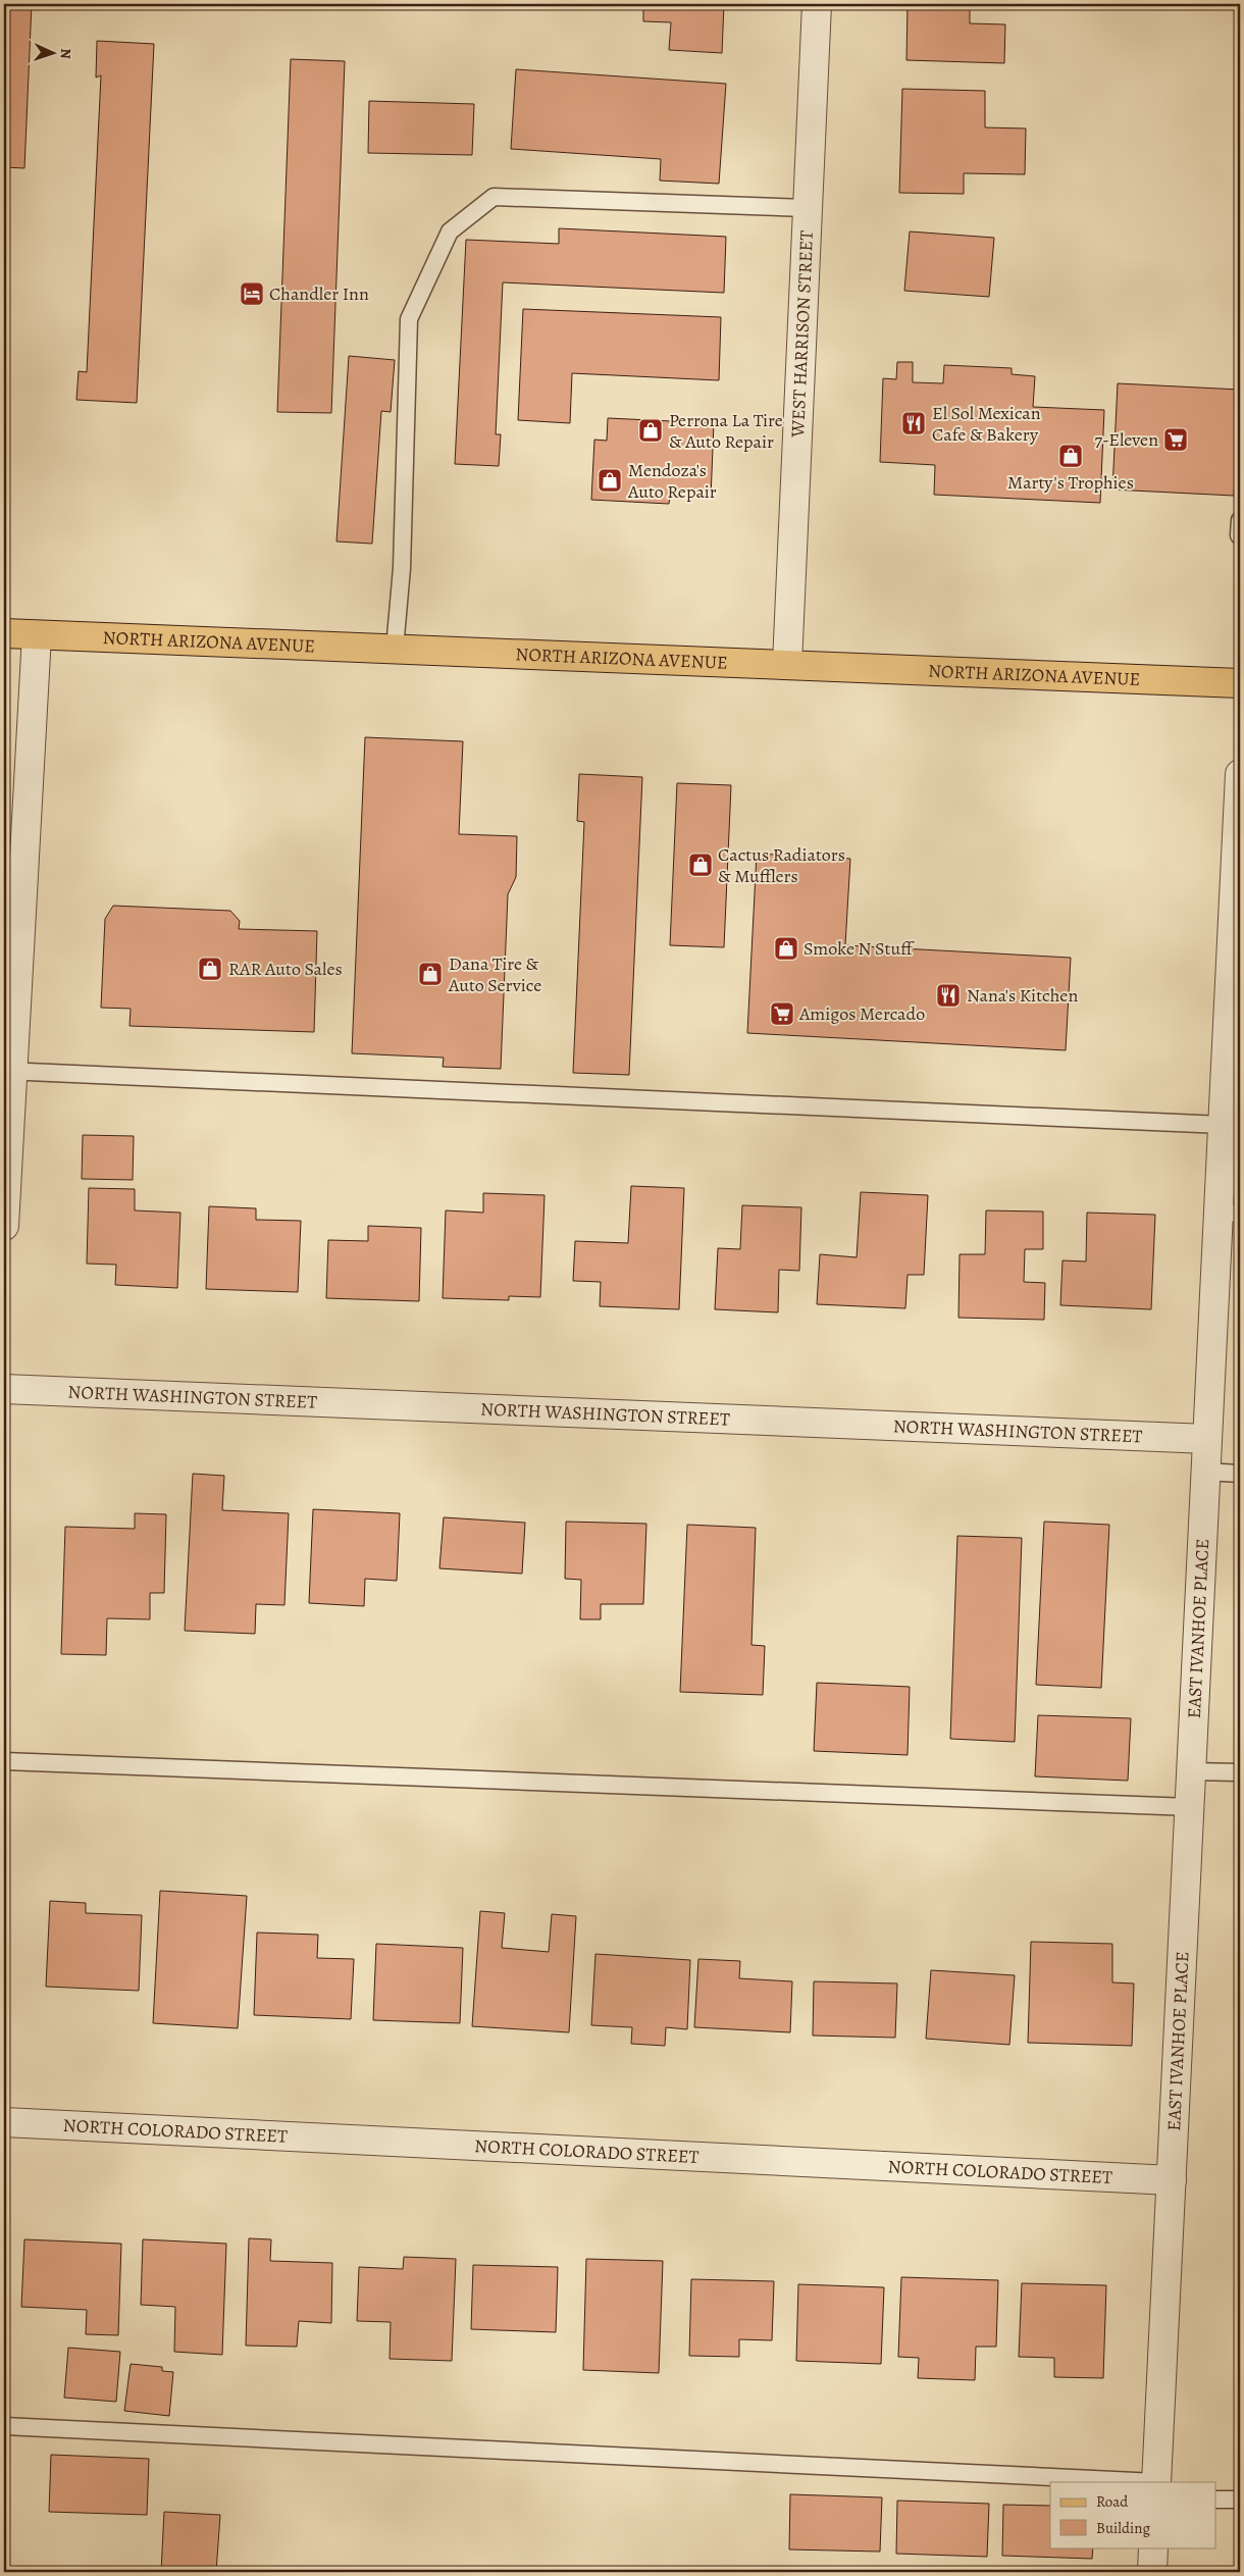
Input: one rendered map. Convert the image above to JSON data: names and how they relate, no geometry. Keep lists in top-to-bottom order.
{
  "streets": {
    "main road": ["NORTH ARIZONA AVENUE"],
    "street": [
      "WEST HARRISON STREET",
      "NORTH WASHINGTON STREET",
      "EAST IVANHOE PLACE",
      "NORTH COLORADO STREET"
    ]
  },
  "crossings": [
    ["WEST HARRISON STREET", "NORTH ARIZONA AVENUE"],
    ["NORTH WASHINGTON STREET", "EAST IVANHOE PLACE"],
    ["EAST IVANHOE PLACE", "NORTH COLORADO STREET"]
  ],
  "places": {
    "hotel": ["Chandler Inn"],
    "restaurant": ["El Sol Mexican Cafe & Bakery", "Nana's Kitchen"],
    "shop": [
      "Perrona La Tire & Auto Repair",
      "Marty's Trophies",
      "Mendoza's Auto Repair",
      "Cactus Radiators & Mufflers",
      "Smoke N Stuff",
      "RAR Auto Sales",
      "Dana Tire & Auto Service"
    ],
    "supermarket": ["7-Eleven", "Amigos Mercado"]
  },
  "legend": ["Road", "Building"],
  "north": "right"
}
